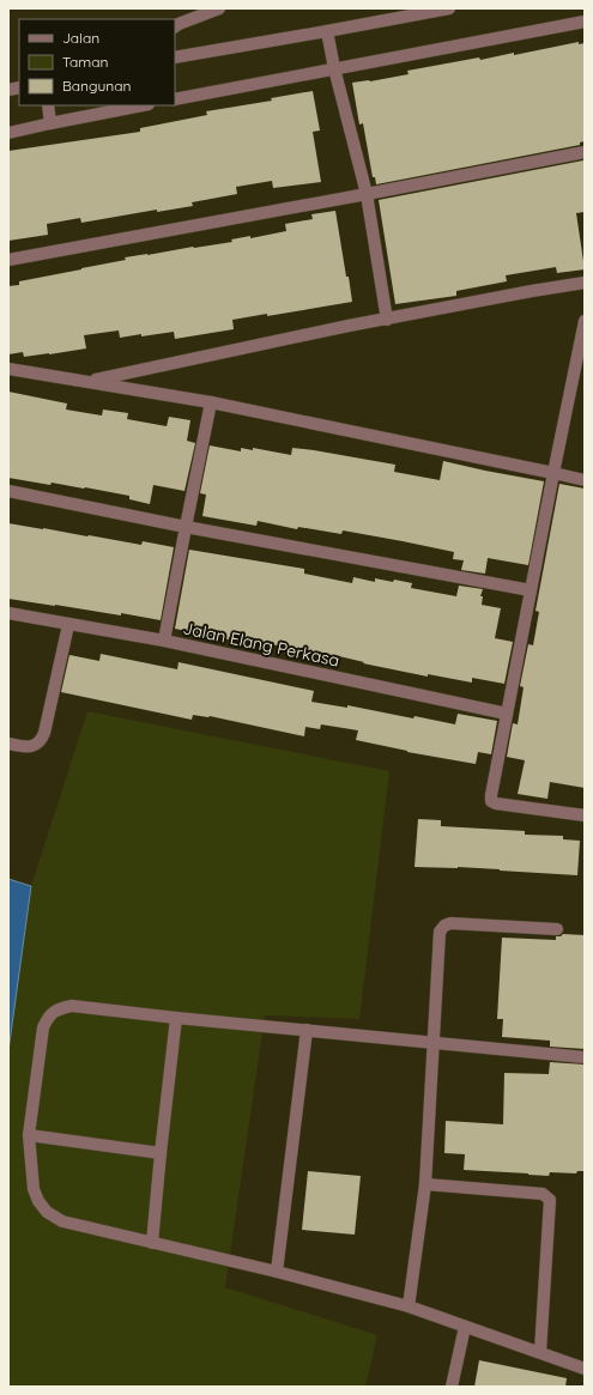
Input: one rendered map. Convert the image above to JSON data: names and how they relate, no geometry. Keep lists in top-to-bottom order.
{
  "streets": {
    "street": ["Jalan Elang Perkasa"]
  },
  "legend": ["Jalan", "Taman", "Bangunan"]
}
